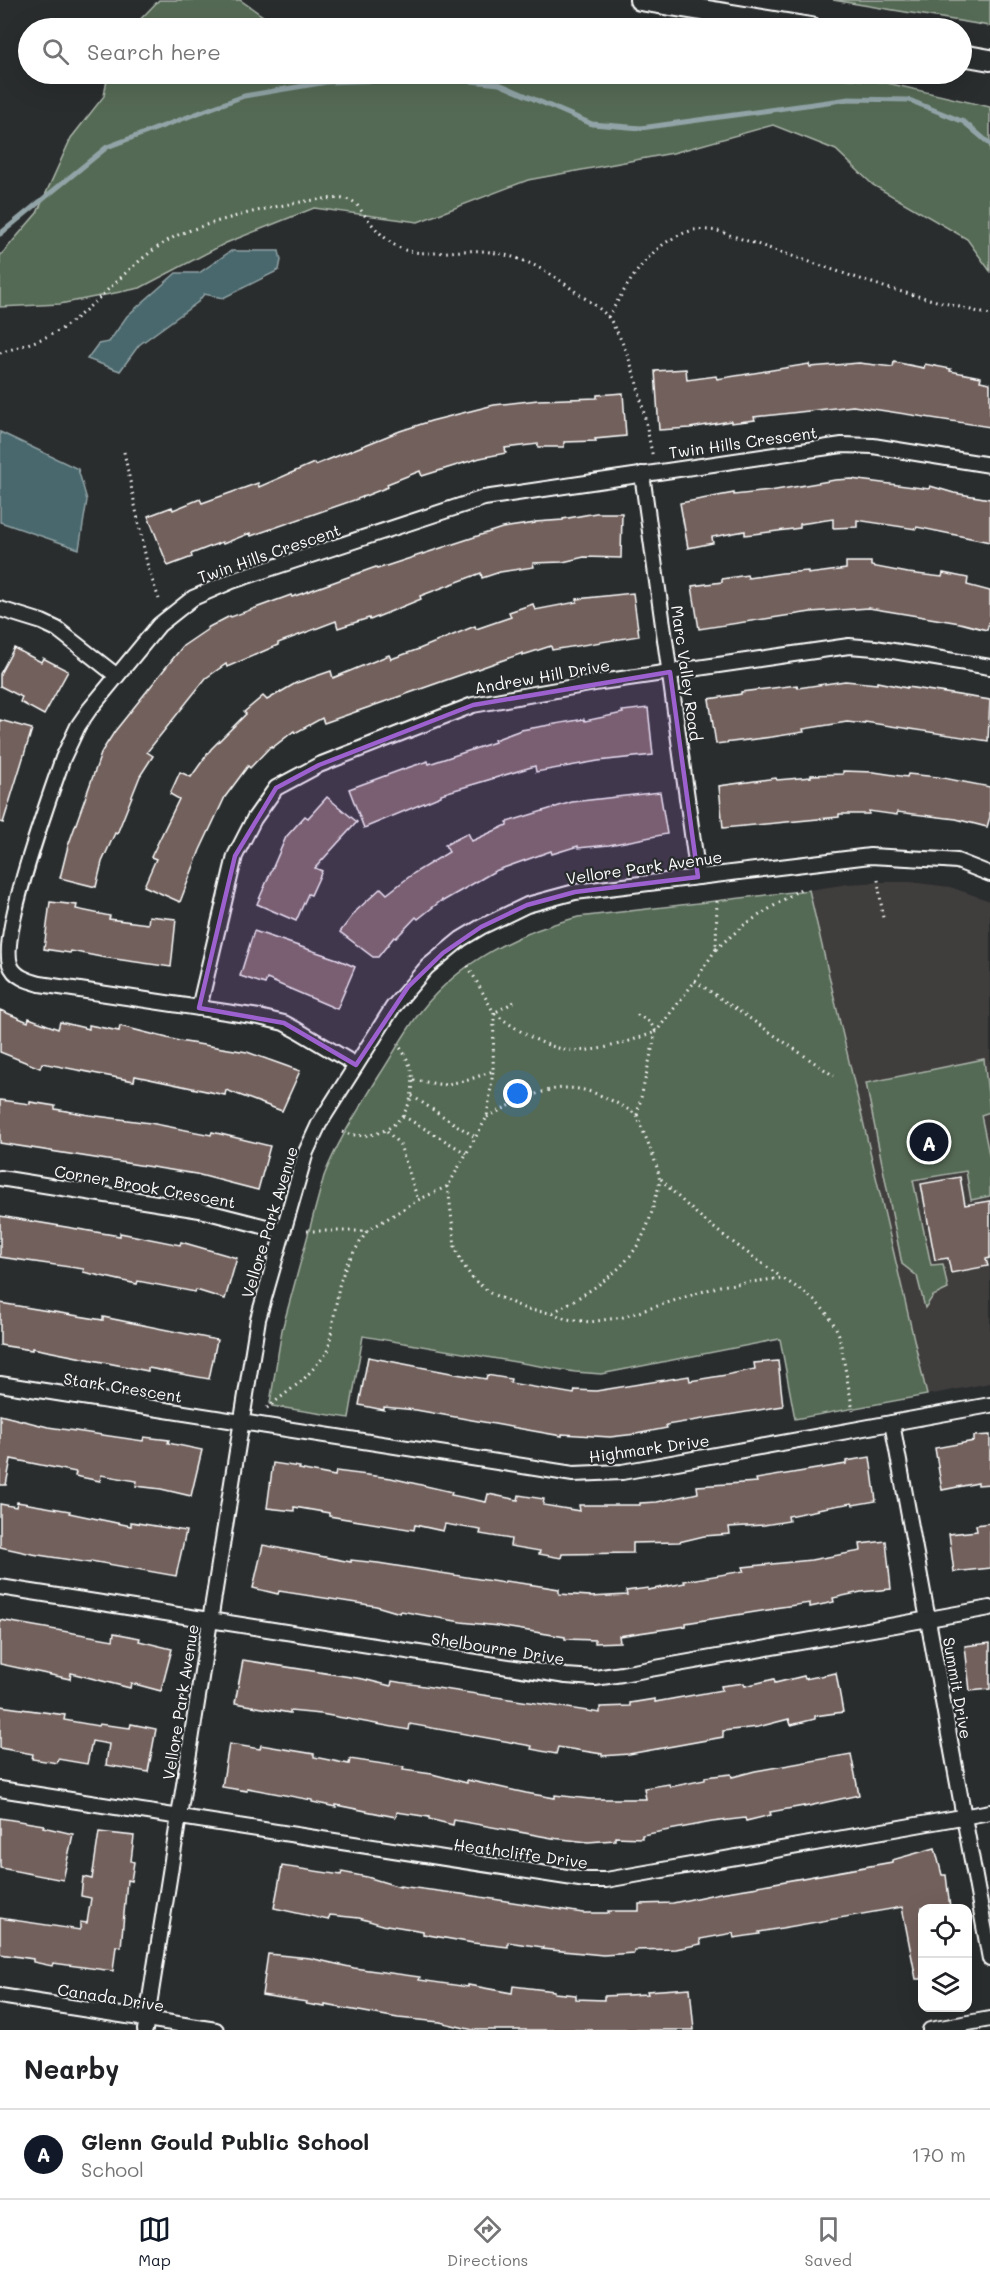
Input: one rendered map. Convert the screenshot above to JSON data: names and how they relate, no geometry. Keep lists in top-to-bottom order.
{
  "streets": {
    "street": [
      "Twin Hills Crescent",
      "Marc Valley Road",
      "Andrew Hill Drive",
      "Vellore Park Avenue",
      "Corner Brook Crescent",
      "Stark Crescent",
      "Highmark Drive",
      "Shelbourne Drive",
      "Summit Drive",
      "Heathcliffe Drive",
      "Canada Drive"
    ]
  },
  "crossings": [
    ["Twin Hills Crescent", "Marc Valley Road"],
    ["Twin Hills Crescent", "Andrew Hill Drive"],
    ["Twin Hills Crescent", "Vellore Park Avenue"],
    ["Marc Valley Road", "Andrew Hill Drive"],
    ["Marc Valley Road", "Vellore Park Avenue"],
    ["Vellore Park Avenue", "Corner Brook Crescent"],
    ["Vellore Park Avenue", "Stark Crescent"],
    ["Vellore Park Avenue", "Highmark Drive"],
    ["Vellore Park Avenue", "Shelbourne Drive"],
    ["Vellore Park Avenue", "Heathcliffe Drive"],
    ["Vellore Park Avenue", "Canada Drive"],
    ["Stark Crescent", "Highmark Drive"],
    ["Highmark Drive", "Summit Drive"],
    ["Shelbourne Drive", "Summit Drive"],
    ["Summit Drive", "Heathcliffe Drive"]
  ],
  "page": {
    "search": "Search here",
    "pins": "A",
    "heading": "Nearby",
    "list": [
      {
        "mark": "A",
        "name": "Glenn Gould Public School",
        "note": "School",
        "value": "170 m"
      }
    ],
    "nav": ["Map", "Directions", "Saved"]
  }
}
